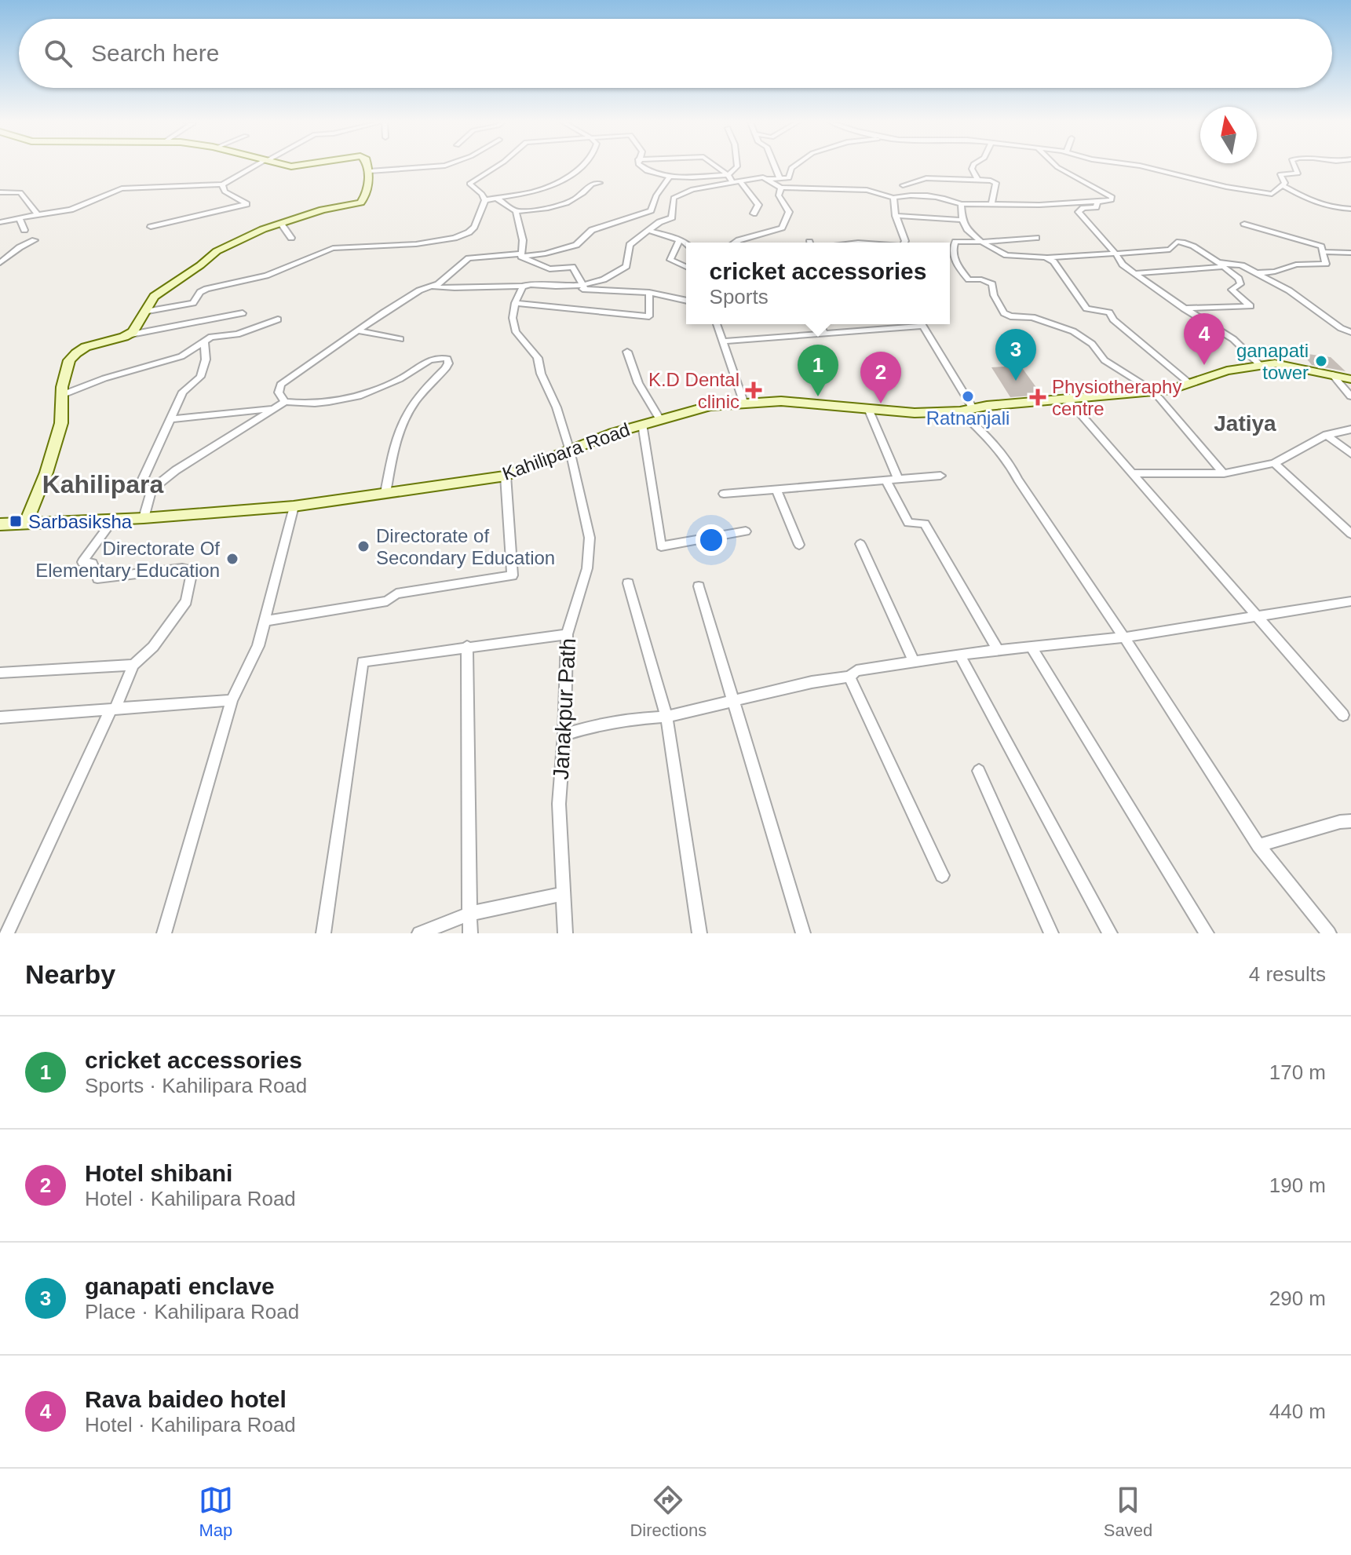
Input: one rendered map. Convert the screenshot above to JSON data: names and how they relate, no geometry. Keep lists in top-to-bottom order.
{
  "streets": {
    "street": ["Kahilipara Road", "Janakpur Path"]
  },
  "crossings": [
    ["Kahilipara Road", "Janakpur Path"]
  ],
  "districts": ["Jatiya", "Kahilipara"],
  "places": {
    "other": [
      "ganapati tower",
      "Ratnanjali",
      "Directorate of Secondary Education",
      "Directorate Of Elementary Education"
    ],
    "health": ["K.D Dental clinic", "Physiotheraphy centre"],
    "transit": ["Sarbasiksha"]
  },
  "north": "top",
  "page": {
    "search": "Search here",
    "popup": ["cricket accessories", "Sports"],
    "pins": [
      "4",
      "3",
      "1",
      "2"
    ],
    "heading": ["Nearby", "4 results"],
    "list": [
      {
        "mark": "1",
        "name": "cricket accessories",
        "note": "Sports · Kahilipara Road",
        "value": "170 m"
      },
      {
        "mark": "2",
        "name": "Hotel shibani",
        "note": "Hotel · Kahilipara Road",
        "value": "190 m"
      },
      {
        "mark": "3",
        "name": "ganapati enclave",
        "note": "Place · Kahilipara Road",
        "value": "290 m"
      },
      {
        "mark": "4",
        "name": "Rava baideo hotel",
        "note": "Hotel · Kahilipara Road",
        "value": "440 m"
      }
    ],
    "nav": ["Map", "Directions", "Saved"]
  }
}
